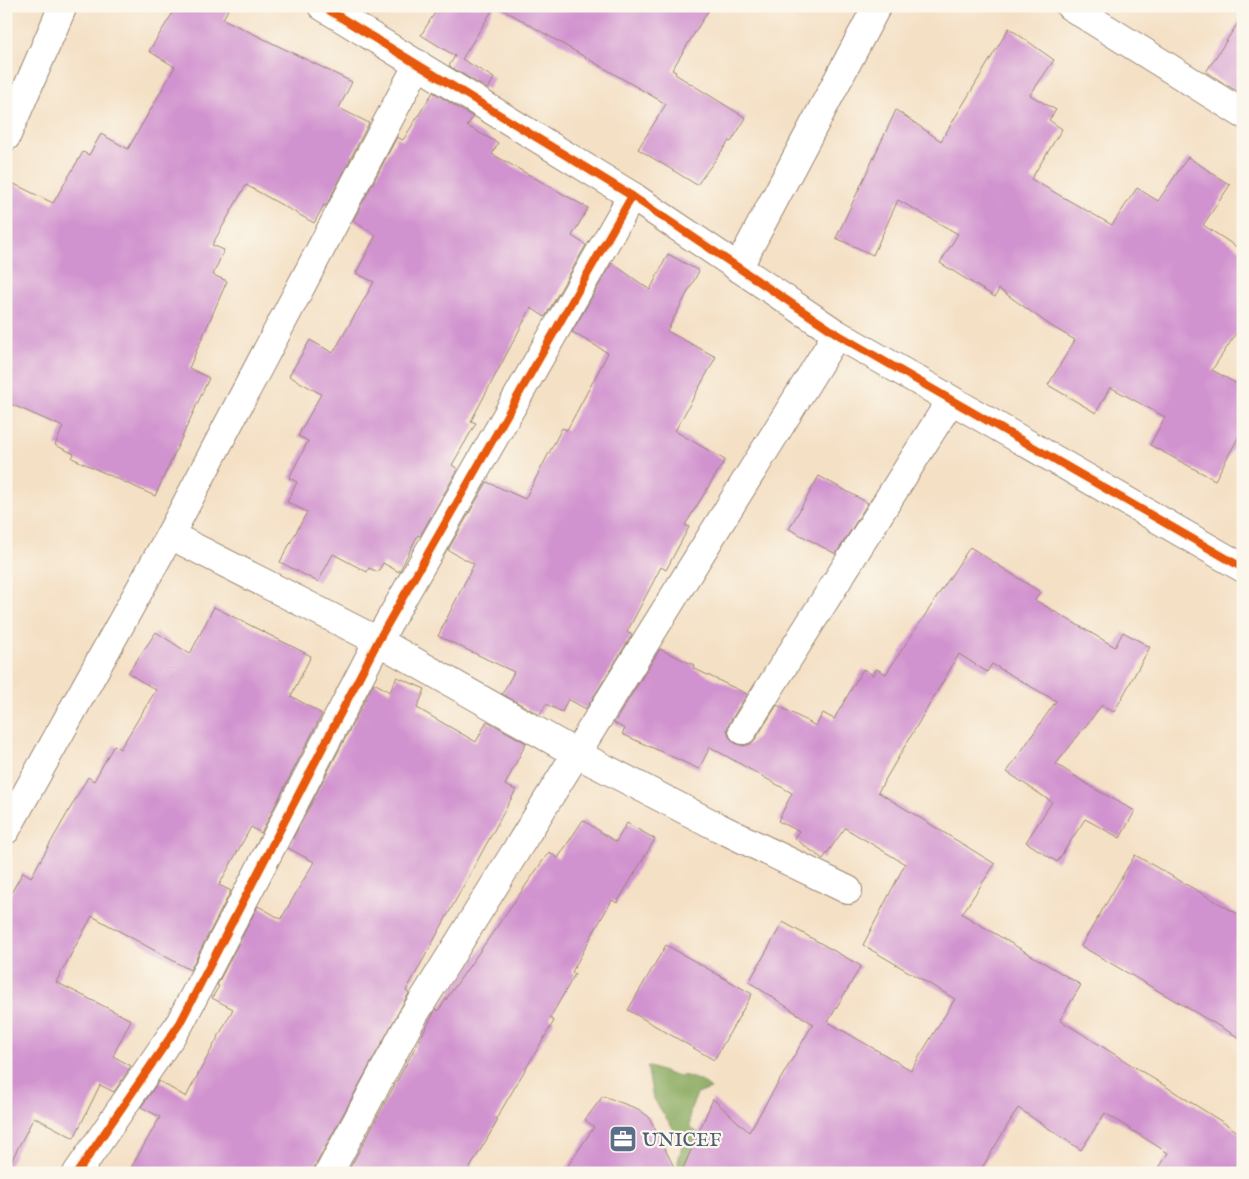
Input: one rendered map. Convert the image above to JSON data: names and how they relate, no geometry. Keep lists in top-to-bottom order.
{
  "places": {
    "office": ["UNICEF"]
  }
}
